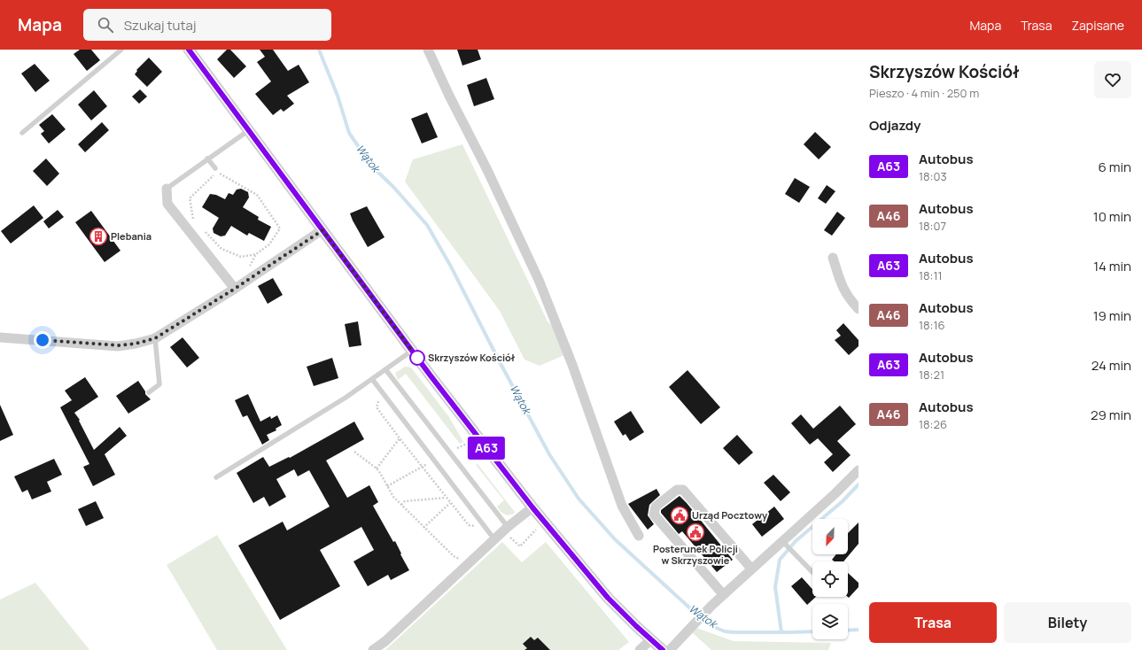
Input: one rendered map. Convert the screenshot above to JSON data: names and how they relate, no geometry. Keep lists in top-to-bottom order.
{
  "water": ["Wątok"],
  "places": {
    "building": ["Plebania"],
    "other": ["Skrzyszów Kościół"],
    "public building": ["Urząd Pocztowy", "Posterunek Policji w Skrzyszowie"]
  },
  "lines": ["bus line A63"],
  "north": "bottom left",
  "page": {
    "header": "Mapa",
    "search": "Szukaj tutaj",
    "nav": ["Mapa", "Trasa", "Zapisane"],
    "on_map": "A63",
    "heading": [
      ["Skrzyszów Kościół", "Pieszo · 4 min · 250 m"],
      "Odjazdy"
    ],
    "list": [
      {
        "mark": "A63",
        "name": "Autobus",
        "note": "18:03",
        "value": "6 min"
      },
      {
        "mark": "A46",
        "name": "Autobus",
        "note": "18:07",
        "value": "10 min"
      },
      {
        "mark": "A63",
        "name": "Autobus",
        "note": "18:11",
        "value": "14 min"
      },
      {
        "mark": "A46",
        "name": "Autobus",
        "note": "18:16",
        "value": "19 min"
      },
      {
        "mark": "A63",
        "name": "Autobus",
        "note": "18:21",
        "value": "24 min"
      },
      {
        "mark": "A46",
        "name": "Autobus",
        "note": "18:26",
        "value": "29 min"
      }
    ],
    "buttons": ["Trasa", "Bilety"]
  }
}
